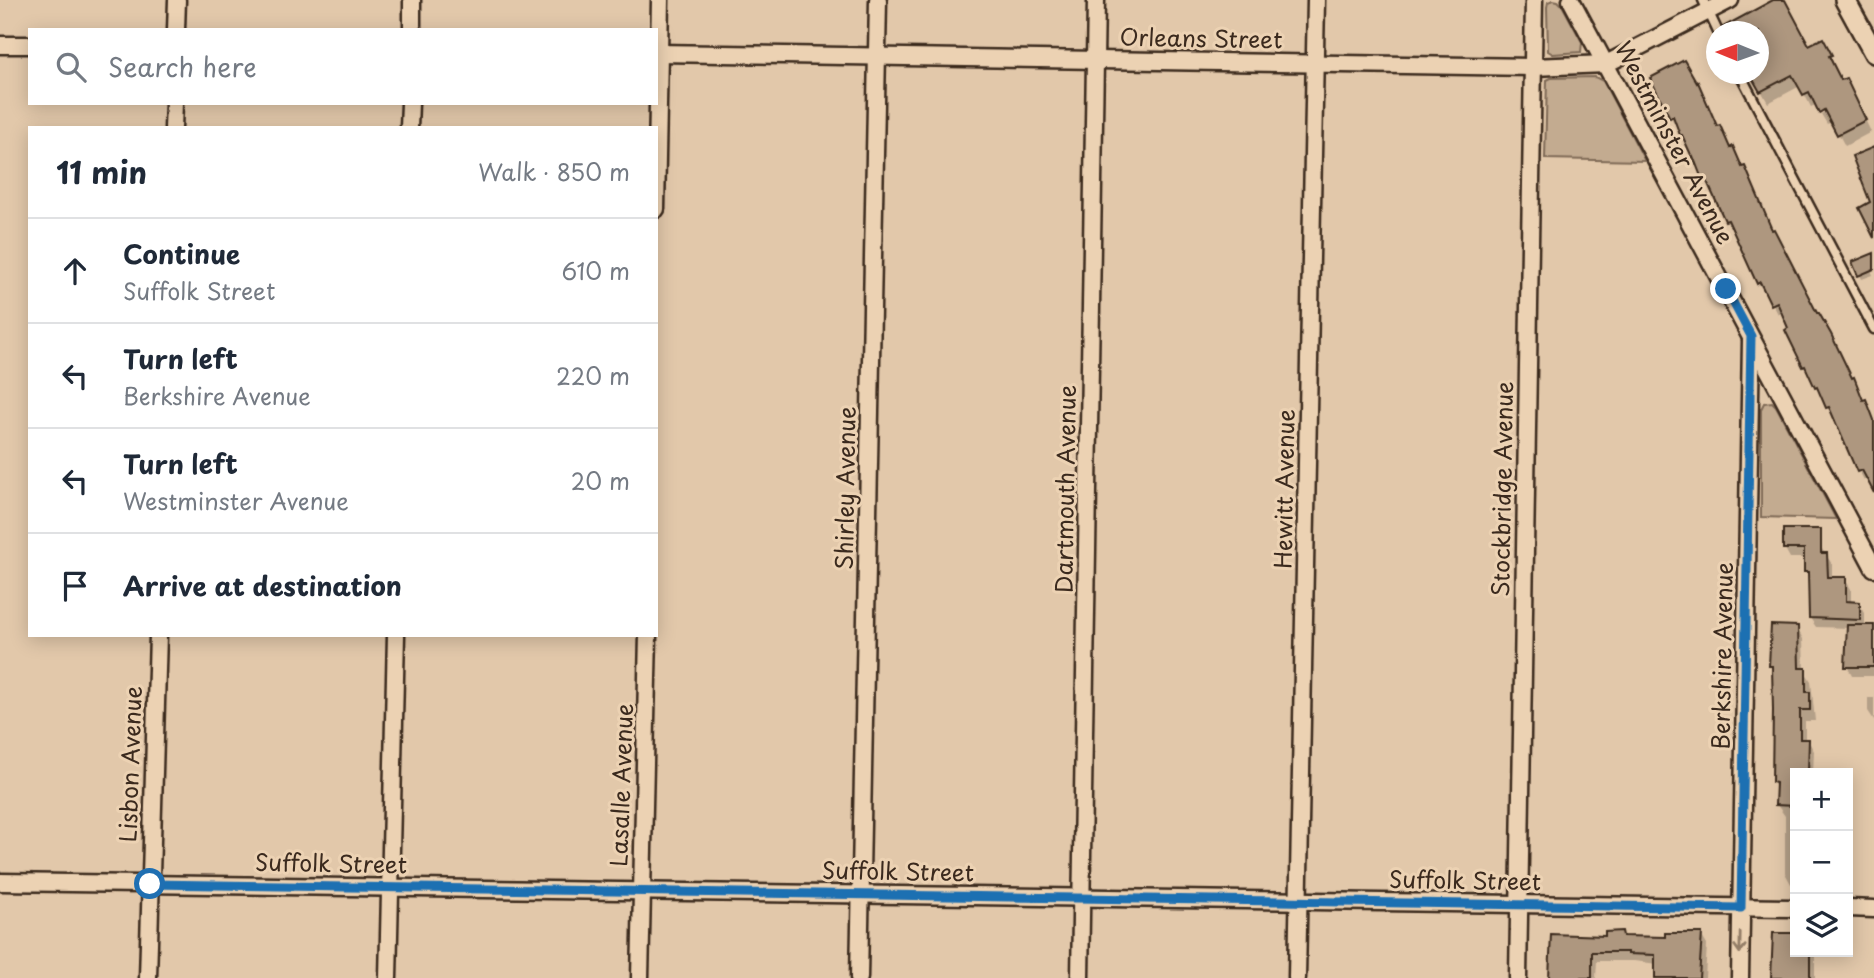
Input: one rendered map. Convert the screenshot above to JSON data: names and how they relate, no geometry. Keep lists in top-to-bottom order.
{
  "streets": {
    "street": [
      "Orleans Street",
      "Westminster Avenue",
      "Shirley Avenue",
      "Dartmouth Avenue",
      "Hewitt Avenue",
      "Stockbridge Avenue",
      "Berkshire Avenue",
      "Lisbon Avenue",
      "Lasalle Avenue",
      "Suffolk Street"
    ]
  },
  "crossings": [
    ["Orleans Street", "Westminster Avenue"],
    ["Orleans Street", "Shirley Avenue"],
    ["Orleans Street", "Dartmouth Avenue"],
    ["Orleans Street", "Hewitt Avenue"],
    ["Orleans Street", "Stockbridge Avenue"],
    ["Westminster Avenue", "Berkshire Avenue"],
    ["Shirley Avenue", "Suffolk Street"],
    ["Dartmouth Avenue", "Suffolk Street"],
    ["Hewitt Avenue", "Suffolk Street"],
    ["Stockbridge Avenue", "Suffolk Street"],
    ["Berkshire Avenue", "Suffolk Street"],
    ["Lisbon Avenue", "Suffolk Street"],
    ["Lasalle Avenue", "Suffolk Street"]
  ],
  "north": "left",
  "page": {
    "search": "Search here",
    "heading": ["11 min", "Walk · 850 m"],
    "list": [
      ["Continue", "Suffolk Street", "610 m"],
      ["Turn left", "Berkshire Avenue", "220 m"],
      ["Turn left", "Westminster Avenue", "20 m"],
      "Arrive at destination"
    ],
    "map_buttons": ["+", "−"]
  }
}
